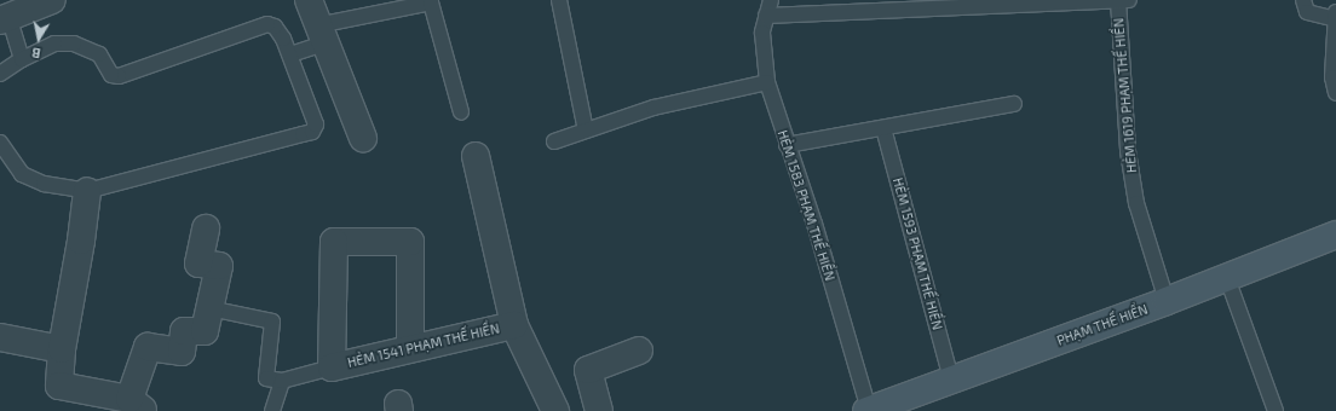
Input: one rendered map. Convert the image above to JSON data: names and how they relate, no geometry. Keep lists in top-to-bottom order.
{
  "streets": {
    "main road": ["PHẠM THẾ HIỂN"],
    "street": ["HẺM 1541 PHẠM THẾ HIỂN"],
    "lane": ["HẺM 1619 PHẠM THẾ HIỂN", "HẺM 1583 PHẠM THẾ HIỂN", "HẺM 1593 PHẠM THẾ HIỂN"]
  },
  "crossings": [
    ["HẺM 1619 PHẠM THẾ HIỂN", "PHẠM THẾ HIỂN"],
    ["HẺM 1583 PHẠM THẾ HIỂN", "PHẠM THẾ HIỂN"],
    ["HẺM 1593 PHẠM THẾ HIỂN", "PHẠM THẾ HIỂN"]
  ],
  "north": "bottom"
}
